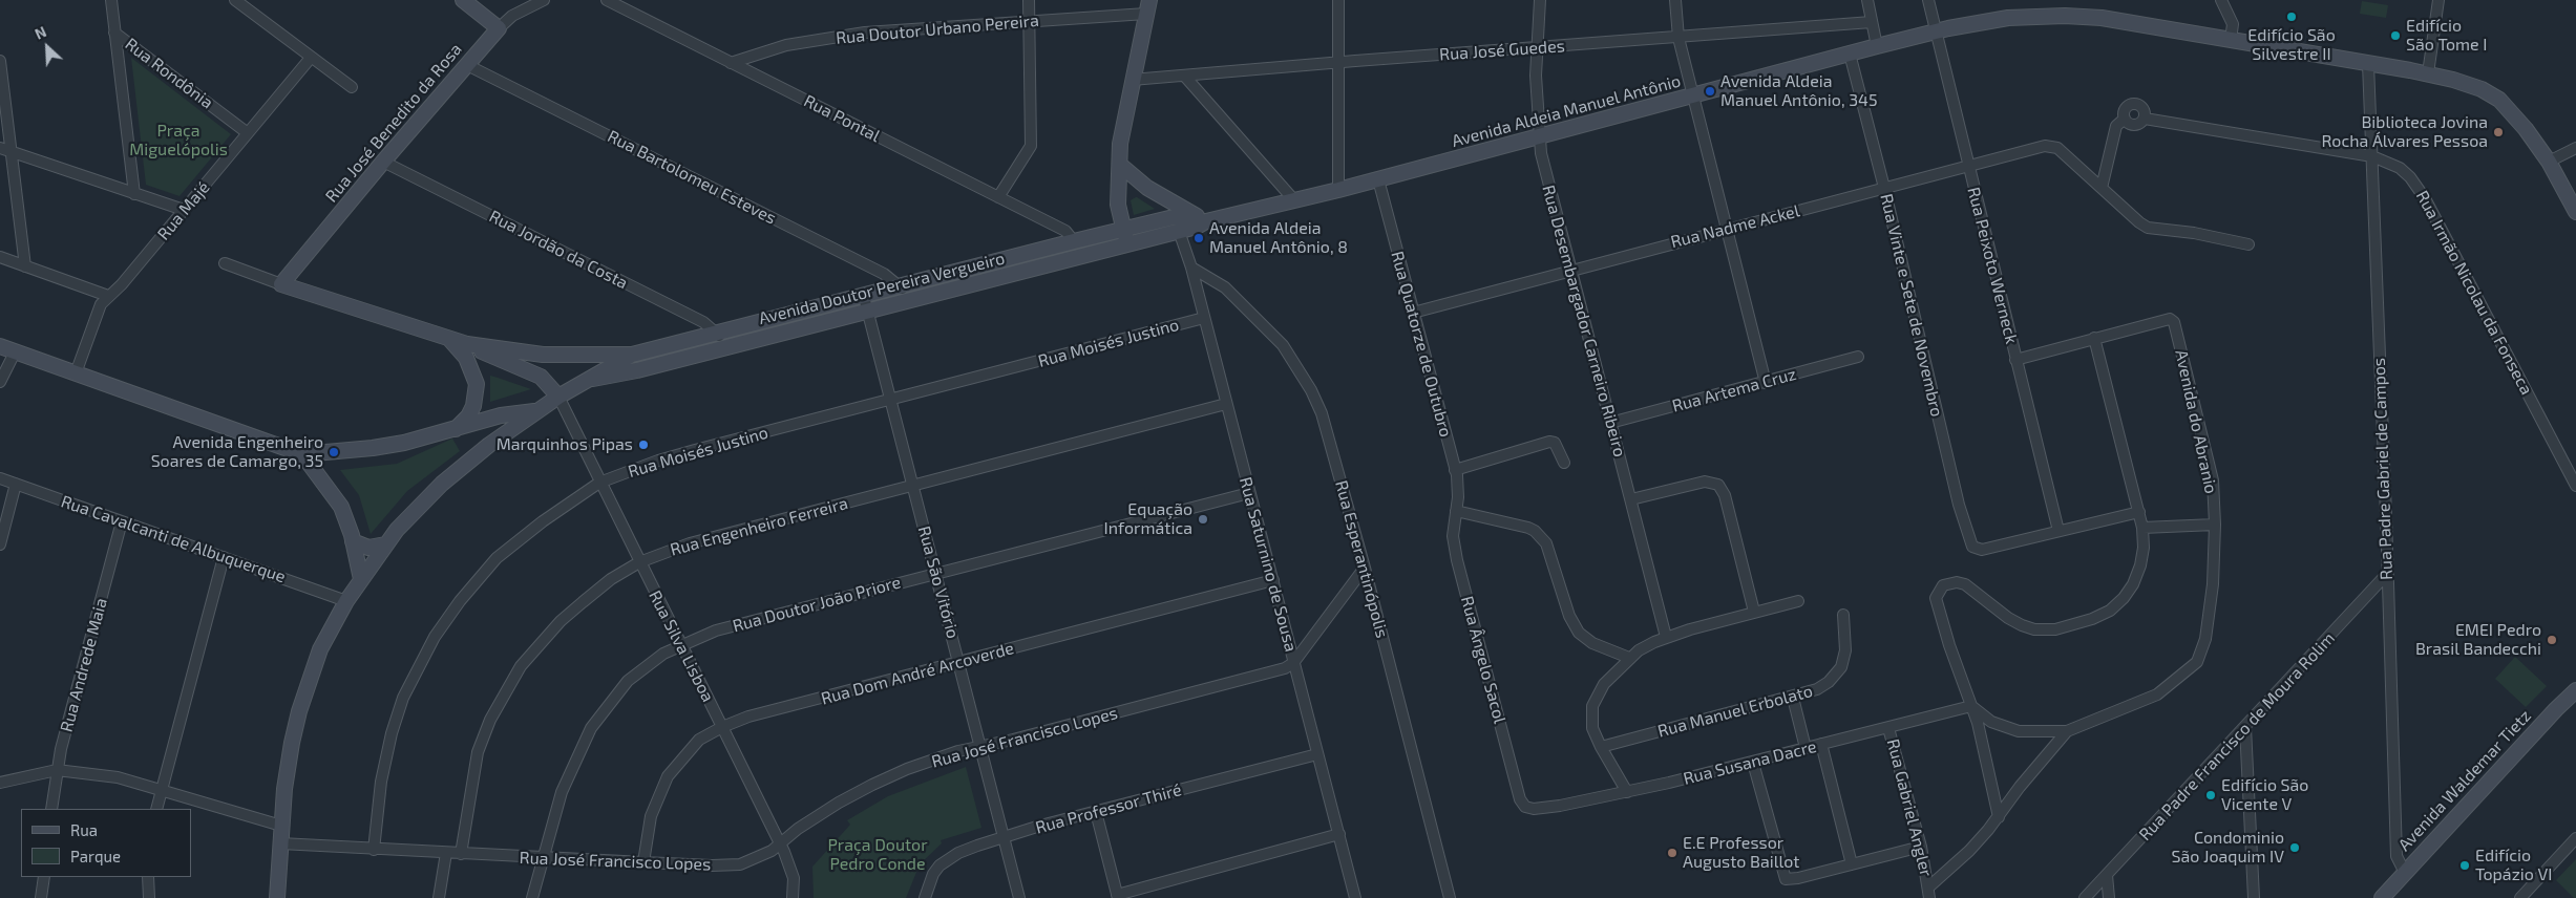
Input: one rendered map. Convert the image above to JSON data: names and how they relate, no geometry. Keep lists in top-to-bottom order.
{
  "streets": {
    "street": [
      "Rua Doutor Urbano Pereira",
      "Rua José Guedes",
      "Rua Rondônia",
      "Avenida Aldeia Manuel Antônio",
      "Rua Pontal",
      "Rua José Benedito da Rosa",
      "Rua Bartolomeu Esteves",
      "Rua Majé",
      "Rua Nadme Ackel",
      "Rua Jordão da Costa",
      "Rua Peixoto Werneck",
      "Avenida Doutor Pereira Vergueiro",
      "Rua Irmão Nicolau da Fonseca",
      "Rua Vinte e Sete de Novembro",
      "Rua Desembargador Carneiro Ribeiro",
      "Rua Moisés Justino",
      "Rua Quatorze de Outubro",
      "Rua Artema Cruz",
      "Avenida do Abranio",
      "Rua Padre Gabriel de Campos",
      "Rua Engenheiro Ferreira",
      "Rua Cavalcanti de Albuquerque",
      "Rua Esperantinópolis",
      "Rua Saturnino de Sousa",
      "Rua São Vitório",
      "Rua Doutor João Priore",
      "Rua Silva Lisboa",
      "Rua Ângelo Sacol",
      "Rua Andrede Maia",
      "Rua Dom André Arcoverde",
      "Rua Manuel Erbolato",
      "Rua Padre Francisco de Moura Rolim",
      "Rua José Francisco Lopes",
      "Rua Susana Dacre",
      "Avenida Waldemar Tietz",
      "Rua Gabriel Angler",
      "Rua Professor Thiré"
    ]
  },
  "crossings": [
    ["Rua Doutor Urbano Pereira", "Rua Pontal"],
    ["Rua José Guedes", "Rua Desembargador Carneiro Ribeiro"],
    ["Rua Rondônia", "Rua Majé"],
    ["Avenida Aldeia Manuel Antônio", "Rua Peixoto Werneck"],
    ["Avenida Aldeia Manuel Antônio", "Avenida Doutor Pereira Vergueiro"],
    ["Avenida Aldeia Manuel Antônio", "Rua Vinte e Sete de Novembro"],
    ["Avenida Aldeia Manuel Antônio", "Rua Desembargador Carneiro Ribeiro"],
    ["Avenida Aldeia Manuel Antônio", "Rua Quatorze de Outubro"],
    ["Avenida Aldeia Manuel Antônio", "Rua Padre Gabriel de Campos"],
    ["Avenida Aldeia Manuel Antônio", "Rua Saturnino de Sousa"],
    ["Rua Pontal", "Avenida Doutor Pereira Vergueiro"],
    ["Rua José Benedito da Rosa", "Rua Bartolomeu Esteves"],
    ["Rua José Benedito da Rosa", "Rua Jordão da Costa"],
    ["Rua José Benedito da Rosa", "Avenida Doutor Pereira Vergueiro"],
    ["Rua Bartolomeu Esteves", "Avenida Doutor Pereira Vergueiro"],
    ["Rua Nadme Ackel", "Rua Peixoto Werneck"],
    ["Rua Nadme Ackel", "Rua Vinte e Sete de Novembro"],
    ["Rua Nadme Ackel", "Rua Desembargador Carneiro Ribeiro"],
    ["Rua Nadme Ackel", "Rua Quatorze de Outubro"],
    ["Rua Jordão da Costa", "Avenida Doutor Pereira Vergueiro"],
    ["Rua Peixoto Werneck", "Rua Vinte e Sete de Novembro"],
    ["Avenida Doutor Pereira Vergueiro", "Rua Saturnino de Sousa"],
    ["Avenida Doutor Pereira Vergueiro", "Rua São Vitório"],
    ["Avenida Doutor Pereira Vergueiro", "Rua Silva Lisboa"],
    ["Rua Irmão Nicolau da Fonseca", "Rua Padre Gabriel de Campos"],
    ["Rua Desembargador Carneiro Ribeiro", "Rua Artema Cruz"],
    ["Rua Moisés Justino", "Rua Saturnino de Sousa"],
    ["Rua Moisés Justino", "Rua São Vitório"],
    ["Rua Moisés Justino", "Rua Silva Lisboa"],
    ["Rua Moisés Justino", "Rua José Francisco Lopes"],
    ["Rua Quatorze de Outubro", "Rua Ângelo Sacol"],
    ["Rua Padre Gabriel de Campos", "Rua Padre Francisco de Moura Rolim"],
    ["Rua Padre Gabriel de Campos", "Avenida Waldemar Tietz"],
    ["Rua Engenheiro Ferreira", "Rua Saturnino de Sousa"],
    ["Rua Engenheiro Ferreira", "Rua São Vitório"],
    ["Rua Engenheiro Ferreira", "Rua Silva Lisboa"],
    ["Rua Engenheiro Ferreira", "Rua José Francisco Lopes"],
    ["Rua Cavalcanti de Albuquerque", "Rua Andrede Maia"],
    ["Rua Esperantinópolis", "Rua Saturnino de Sousa"],
    ["Rua Esperantinópolis", "Rua José Francisco Lopes"],
    ["Rua Saturnino de Sousa", "Rua Doutor João Priore"],
    ["Rua Saturnino de Sousa", "Rua Dom André Arcoverde"],
    ["Rua Saturnino de Sousa", "Rua José Francisco Lopes"],
    ["Rua Saturnino de Sousa", "Rua Professor Thiré"],
    ["Rua São Vitório", "Rua Doutor João Priore"],
    ["Rua São Vitório", "Rua Dom André Arcoverde"],
    ["Rua São Vitório", "Rua José Francisco Lopes"],
    ["Rua São Vitório", "Rua Professor Thiré"],
    ["Rua Doutor João Priore", "Rua Silva Lisboa"],
    ["Rua Doutor João Priore", "Rua José Francisco Lopes"],
    ["Rua Silva Lisboa", "Rua Dom André Arcoverde"],
    ["Rua Silva Lisboa", "Rua José Francisco Lopes"],
    ["Rua Ângelo Sacol", "Rua Susana Dacre"],
    ["Rua Dom André Arcoverde", "Rua José Francisco Lopes"],
    ["Rua Susana Dacre", "Rua Gabriel Angler"]
  ],
  "parks": ["Praça Miguelópolis", "Praça Doutor Pedro Conde"],
  "places": [
    "Edifício São Silvestre II",
    "Edifício São Tome I",
    "Avenida Aldeia Manuel Antônio, 345",
    "Biblioteca Jovina Rocha Álvares Pessoa",
    "Avenida Aldeia Manuel Antônio, 8",
    "Marquinhos Pipas",
    "Avenida Engenheiro Soares de Camargo, 35",
    "Equação Informática",
    "EMEI Pedro Brasil Bandecchi",
    "Edifício São Vicente V",
    "Condominio São Joaquim IV",
    "E.E Professor Augusto Baillot",
    "Edifício Topázio VI"
  ],
  "legend": ["Rua", "Parque"],
  "north": "top left"
}
